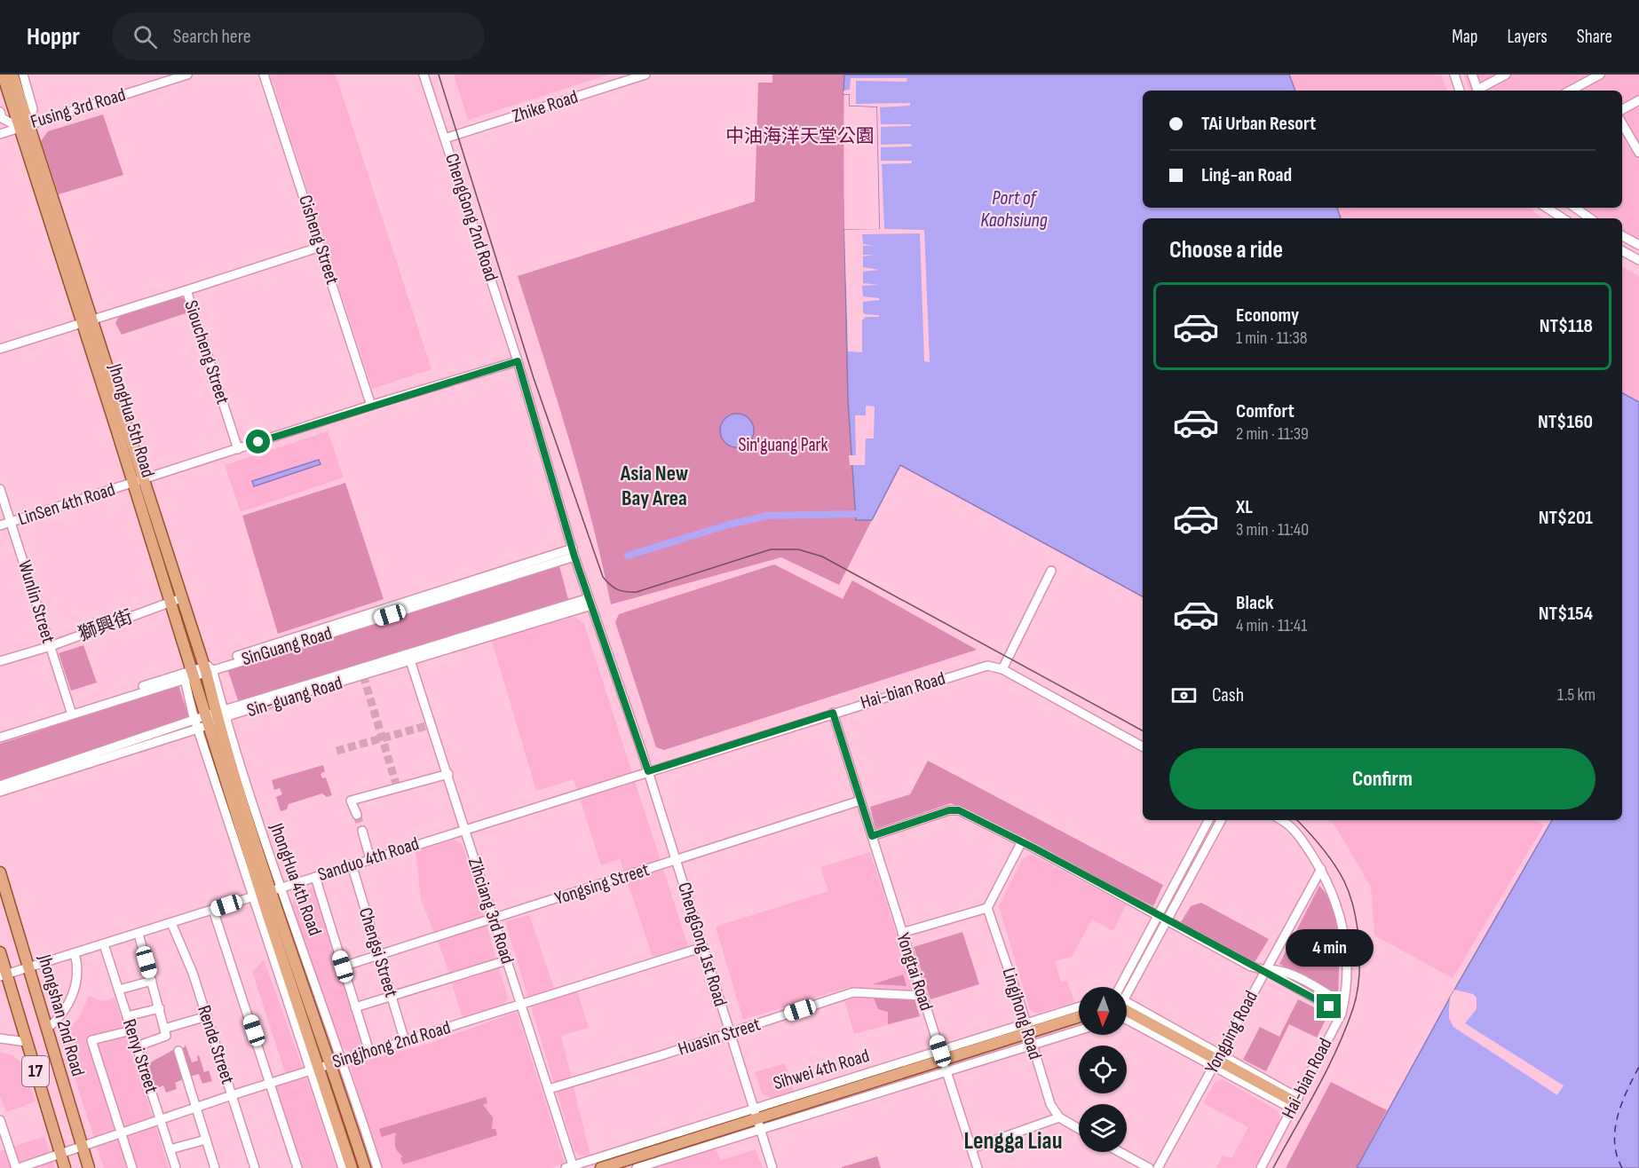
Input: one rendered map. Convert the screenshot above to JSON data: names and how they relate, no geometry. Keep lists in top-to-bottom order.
{
  "streets": {
    "main road": [
      "JhongHua 5th Road",
      "JhongHua 4th Road",
      "Jhongshan 2nd Road",
      "Sihwei 4th Road",
      "17"
    ],
    "street": [
      "Zhike Road",
      "Fusing 3rd Road",
      "ChengGong 2nd Road",
      "Cisheng Street",
      "Sioucheng Street",
      "LinSen 4th Road",
      "Wunlin Street",
      "獅興街",
      "SinGuang Road",
      "Hai-bian Road",
      "Sin-guang Road",
      "Sanduo 4th Road",
      "Yongsing Street",
      "Zihciang 3rd Road",
      "ChengGong 1st Road",
      "Chengsi Street",
      "Yongtai Road",
      "Lingjhong Road",
      "Yongping Road",
      "Huasin Street",
      "Rende Street",
      "Singjhong 2nd Road",
      "Renyi Street"
    ]
  },
  "crossings": [
    ["Zhike Road", "ChengGong 2nd Road"],
    ["Fusing 3rd Road", "JhongHua 5th Road"],
    ["ChengGong 2nd Road", "LinSen 4th Road"],
    ["Cisheng Street", "LinSen 4th Road"],
    ["Sioucheng Street", "JhongHua 5th Road"],
    ["Sioucheng Street", "LinSen 4th Road"],
    ["JhongHua 5th Road", "LinSen 4th Road"],
    ["JhongHua 5th Road", "獅興街"],
    ["JhongHua 5th Road", "SinGuang Road"],
    ["JhongHua 5th Road", "Sin-guang Road"],
    ["JhongHua 5th Road", "JhongHua 4th Road"],
    ["LinSen 4th Road", "Wunlin Street"],
    ["Wunlin Street", "獅興街"],
    ["Wunlin Street", "SinGuang Road"],
    ["SinGuang Road", "JhongHua 4th Road"],
    ["Hai-bian Road", "Sanduo 4th Road"],
    ["Hai-bian Road", "ChengGong 1st Road"],
    ["Hai-bian Road", "Yongtai Road"],
    ["Hai-bian Road", "Yongping Road"],
    ["Sin-guang Road", "JhongHua 4th Road"],
    ["Sin-guang Road", "Zihciang 3rd Road"],
    ["Sanduo 4th Road", "JhongHua 4th Road"],
    ["Sanduo 4th Road", "Zihciang 3rd Road"],
    ["Sanduo 4th Road", "ChengGong 1st Road"],
    ["Sanduo 4th Road", "Chengsi Street"],
    ["Sanduo 4th Road", "Jhongshan 2nd Road"],
    ["Sanduo 4th Road", "Rende Street"],
    ["Sanduo 4th Road", "Renyi Street"],
    ["Sanduo 4th Road", "17"],
    ["JhongHua 4th Road", "Singjhong 2nd Road"],
    ["Yongsing Street", "Zihciang 3rd Road"],
    ["Yongsing Street", "ChengGong 1st Road"],
    ["Yongsing Street", "Chengsi Street"],
    ["Yongsing Street", "Yongtai Road"],
    ["Zihciang 3rd Road", "Huasin Street"],
    ["Zihciang 3rd Road", "Singjhong 2nd Road"],
    ["Zihciang 3rd Road", "Sihwei 4th Road"],
    ["ChengGong 1st Road", "Huasin Street"],
    ["ChengGong 1st Road", "Singjhong 2nd Road"],
    ["ChengGong 1st Road", "Sihwei 4th Road"],
    ["Chengsi Street", "Singjhong 2nd Road"],
    ["Yongtai Road", "Huasin Street"],
    ["Yongtai Road", "Sihwei 4th Road"],
    ["Lingjhong Road", "Sihwei 4th Road"],
    ["Jhongshan 2nd Road", "Singjhong 2nd Road"],
    ["Rende Street", "Singjhong 2nd Road"],
    ["Singjhong 2nd Road", "Renyi Street"],
    ["Singjhong 2nd Road", "17"]
  ],
  "districts": ["Asia New Bay Area", "Lengga Liau"],
  "water": ["Port of Kaohsiung"],
  "parks": ["中油海洋天堂公園", "Sin'guang Park"],
  "north": "bottom",
  "page": {
    "header": "Hoppr",
    "search": "Search here",
    "nav": ["Map", "Layers", "Share"],
    "banner": ["TAi Urban Resort", "Ling-an Road"],
    "heading": "Choose a ride",
    "list": [
      {
        "name": "Economy",
        "note": "1 min · 11:38",
        "value": "NT$118"
      },
      {
        "name": "Comfort",
        "note": "2 min · 11:39",
        "value": "NT$160"
      },
      {
        "name": "XL",
        "note": "3 min · 11:40",
        "value": "NT$201"
      },
      {
        "name": "Black",
        "note": "4 min · 11:41",
        "value": "NT$154"
      }
    ],
    "pay": ["Cash", "1.5 km"],
    "buttons": "Confirm",
    "bubble": "4 min"
  }
}
